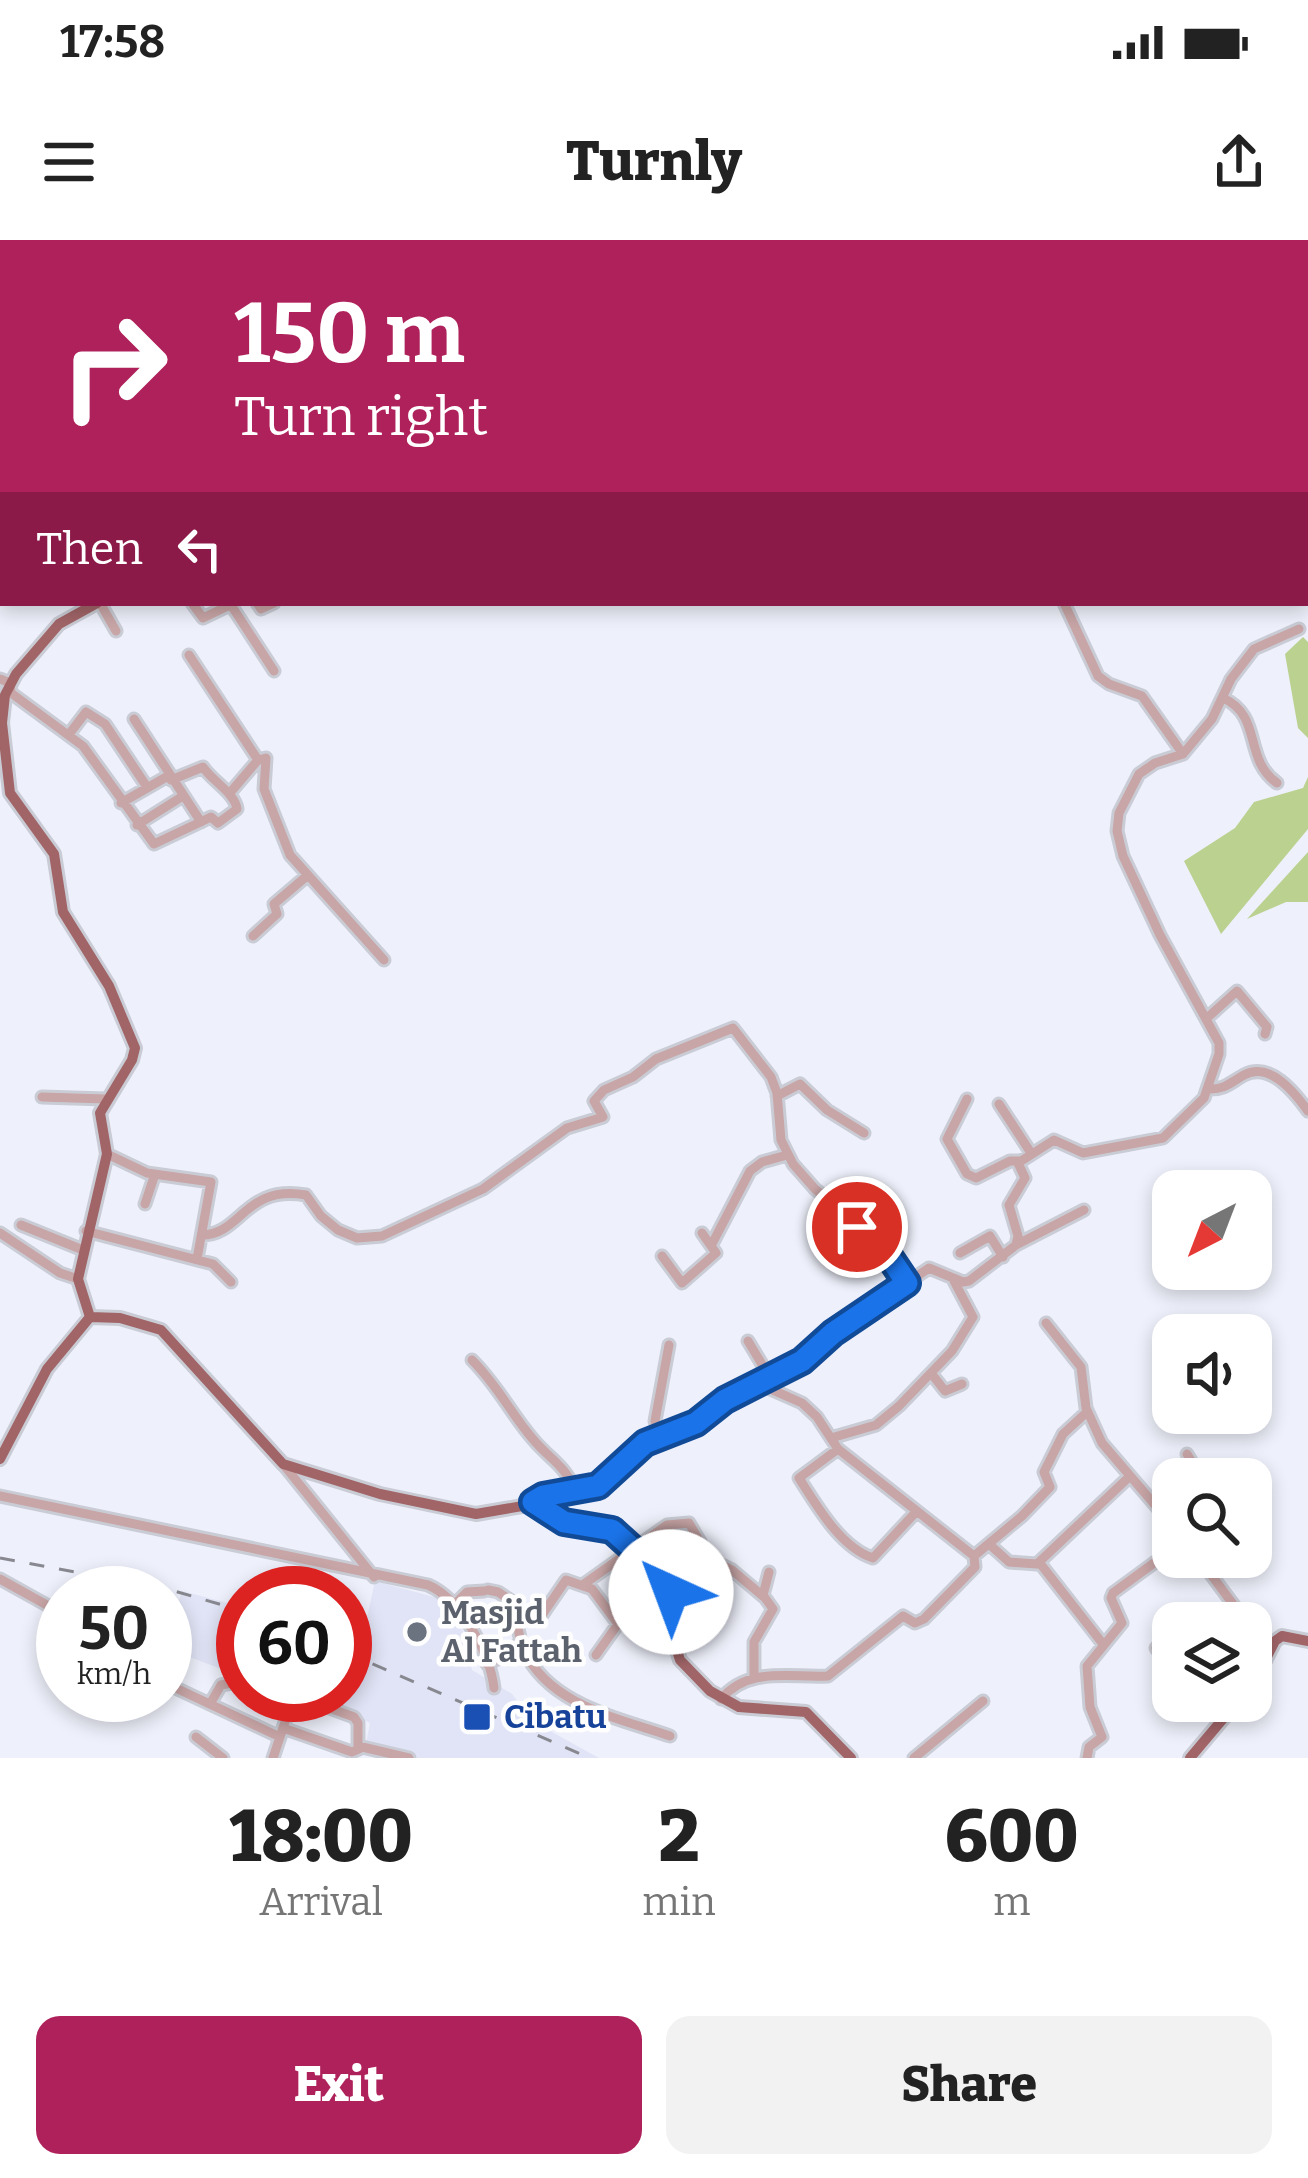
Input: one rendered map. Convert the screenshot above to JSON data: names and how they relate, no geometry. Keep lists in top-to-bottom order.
{
  "places": {
    "other": ["Masjid Al Fattah"],
    "transit": ["Cibatu"]
  },
  "north": "bottom left",
  "page": {
    "status": "17:58",
    "header": "Turnly",
    "turn": ["150 m", "Turn right"],
    "then": "Then",
    "speed": "50 km/h",
    "limit": "60",
    "eta": [
      "18:00",
      "Arrival",
      "2",
      "min",
      "600",
      "m"
    ],
    "buttons": ["Exit", "Share"]
  }
}
